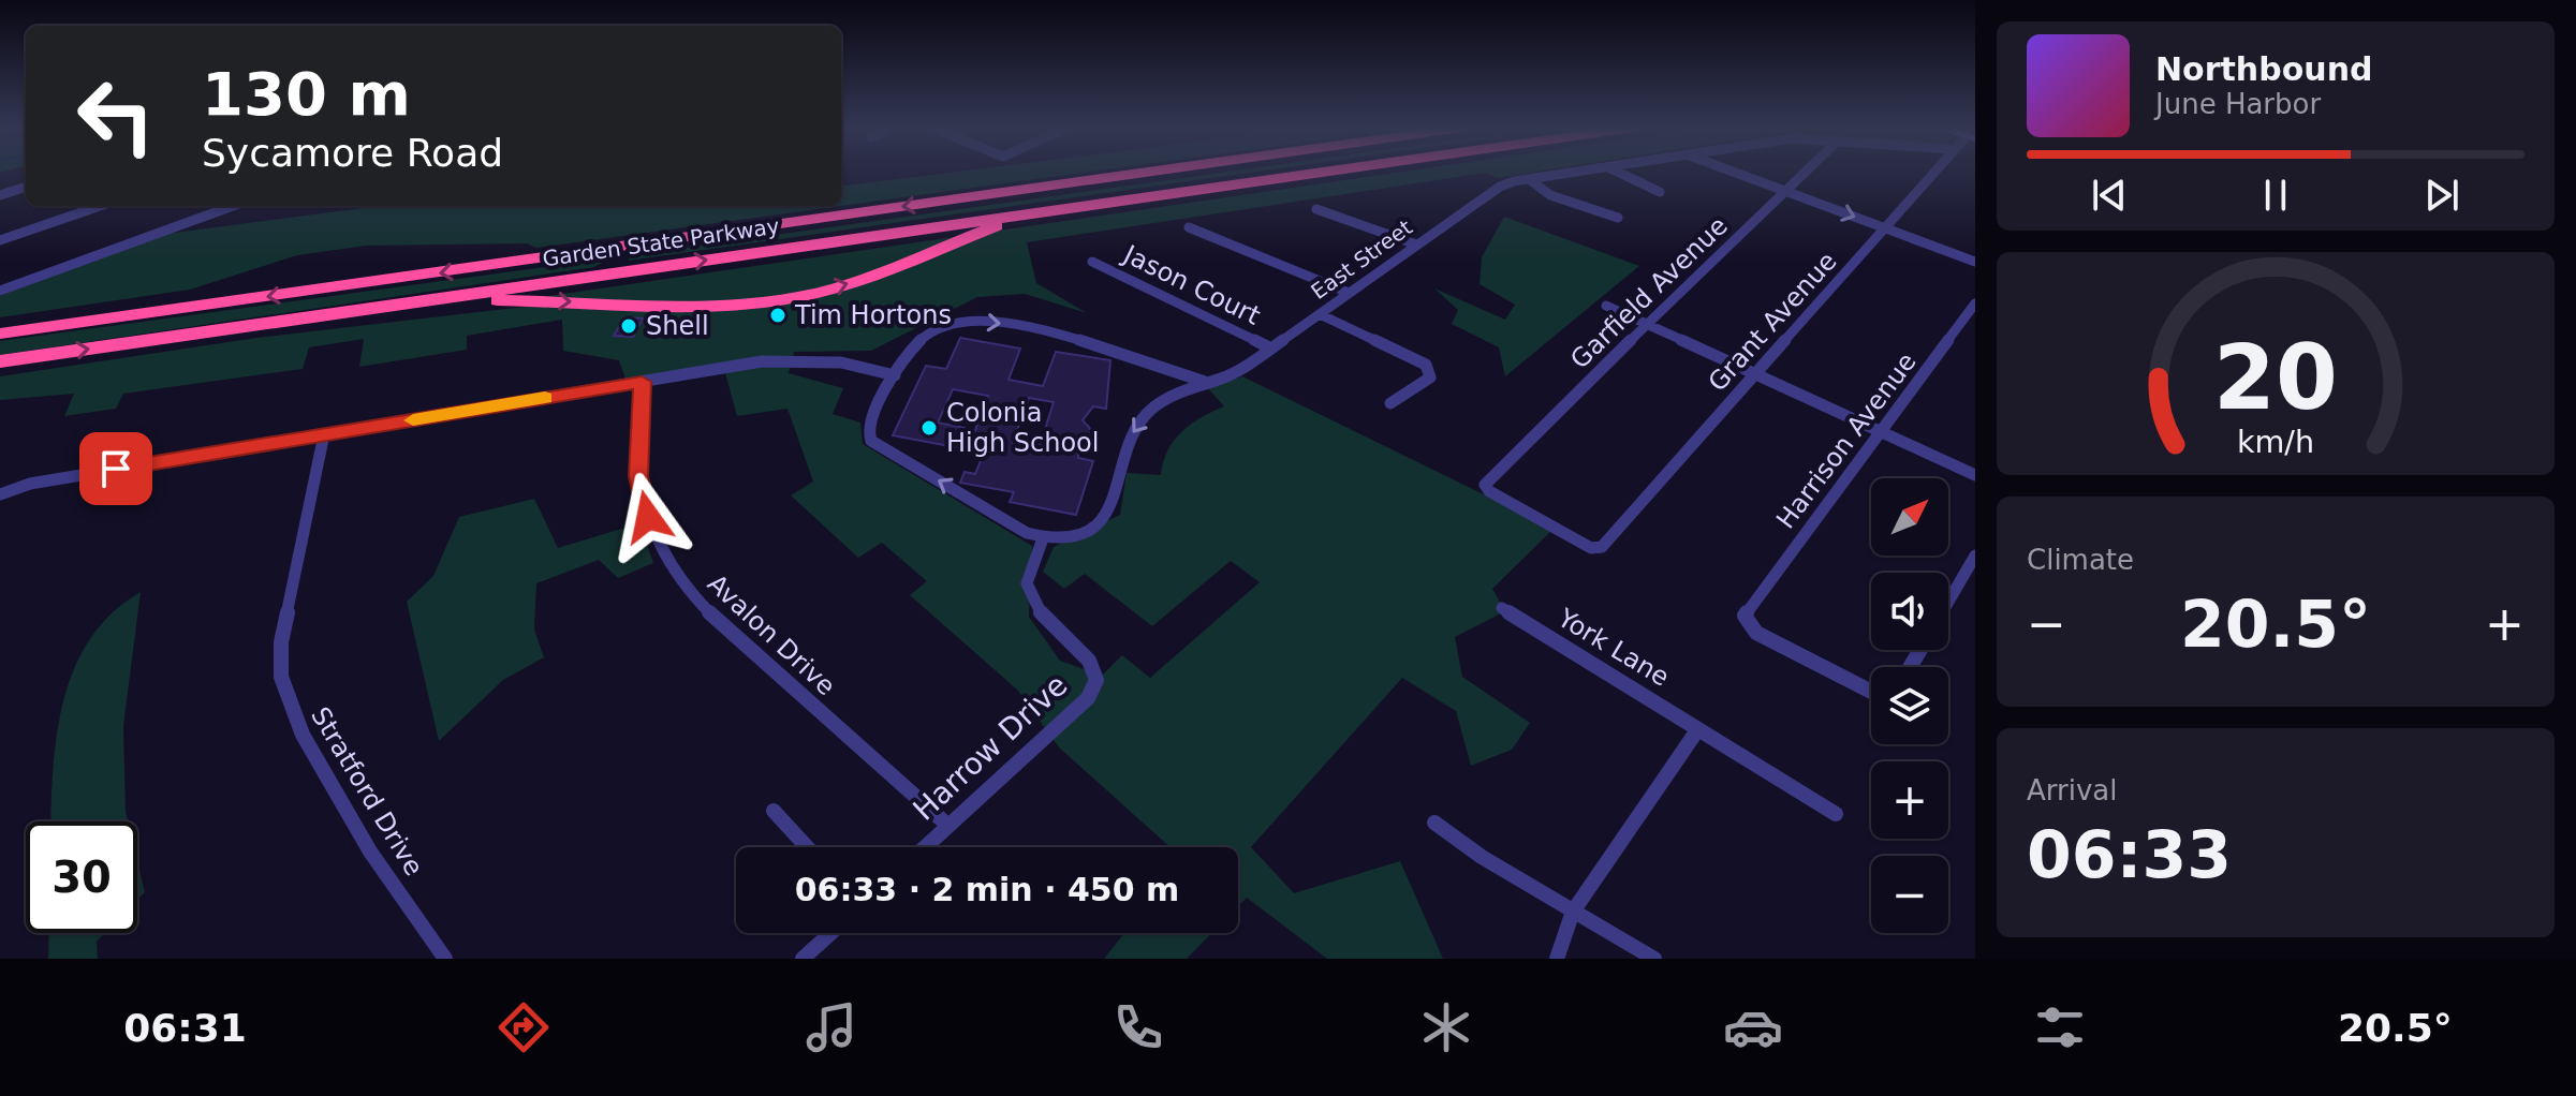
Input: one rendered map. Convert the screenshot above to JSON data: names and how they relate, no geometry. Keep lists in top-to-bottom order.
{
  "streets": {
    "highway": ["Garden State Parkway"],
    "street": [
      "East Street",
      "Jason Court",
      "Garfield Avenue",
      "Grant Avenue",
      "Harrison Avenue",
      "Avalon Drive",
      "York Lane",
      "Harrow Drive",
      "Stratford Drive"
    ]
  },
  "crossings": [
    ["East Street", "Jason Court"],
    ["East Street", "Harrow Drive"],
    ["Garfield Avenue", "Grant Avenue"],
    ["Avalon Drive", "Harrow Drive"]
  ],
  "places": ["Tim Hortons", "Shell", "Colonia High School"],
  "north": "top right",
  "page": {
    "turn": ["130 m", "Sycamore Road"],
    "song": ["Northbound", "June Harbor"],
    "map_buttons": ["+", "−"],
    "tile": [
      "Climate",
      ["Arrival", "06:33"]
    ],
    "heat": ["−", "20.5°", "+"],
    "limit": "30",
    "trip": "06:33 · 2 min · 450 m",
    "tabs": ["06:31", "20.5°"],
    "gauge": ["20", "km/h"]
  }
}
